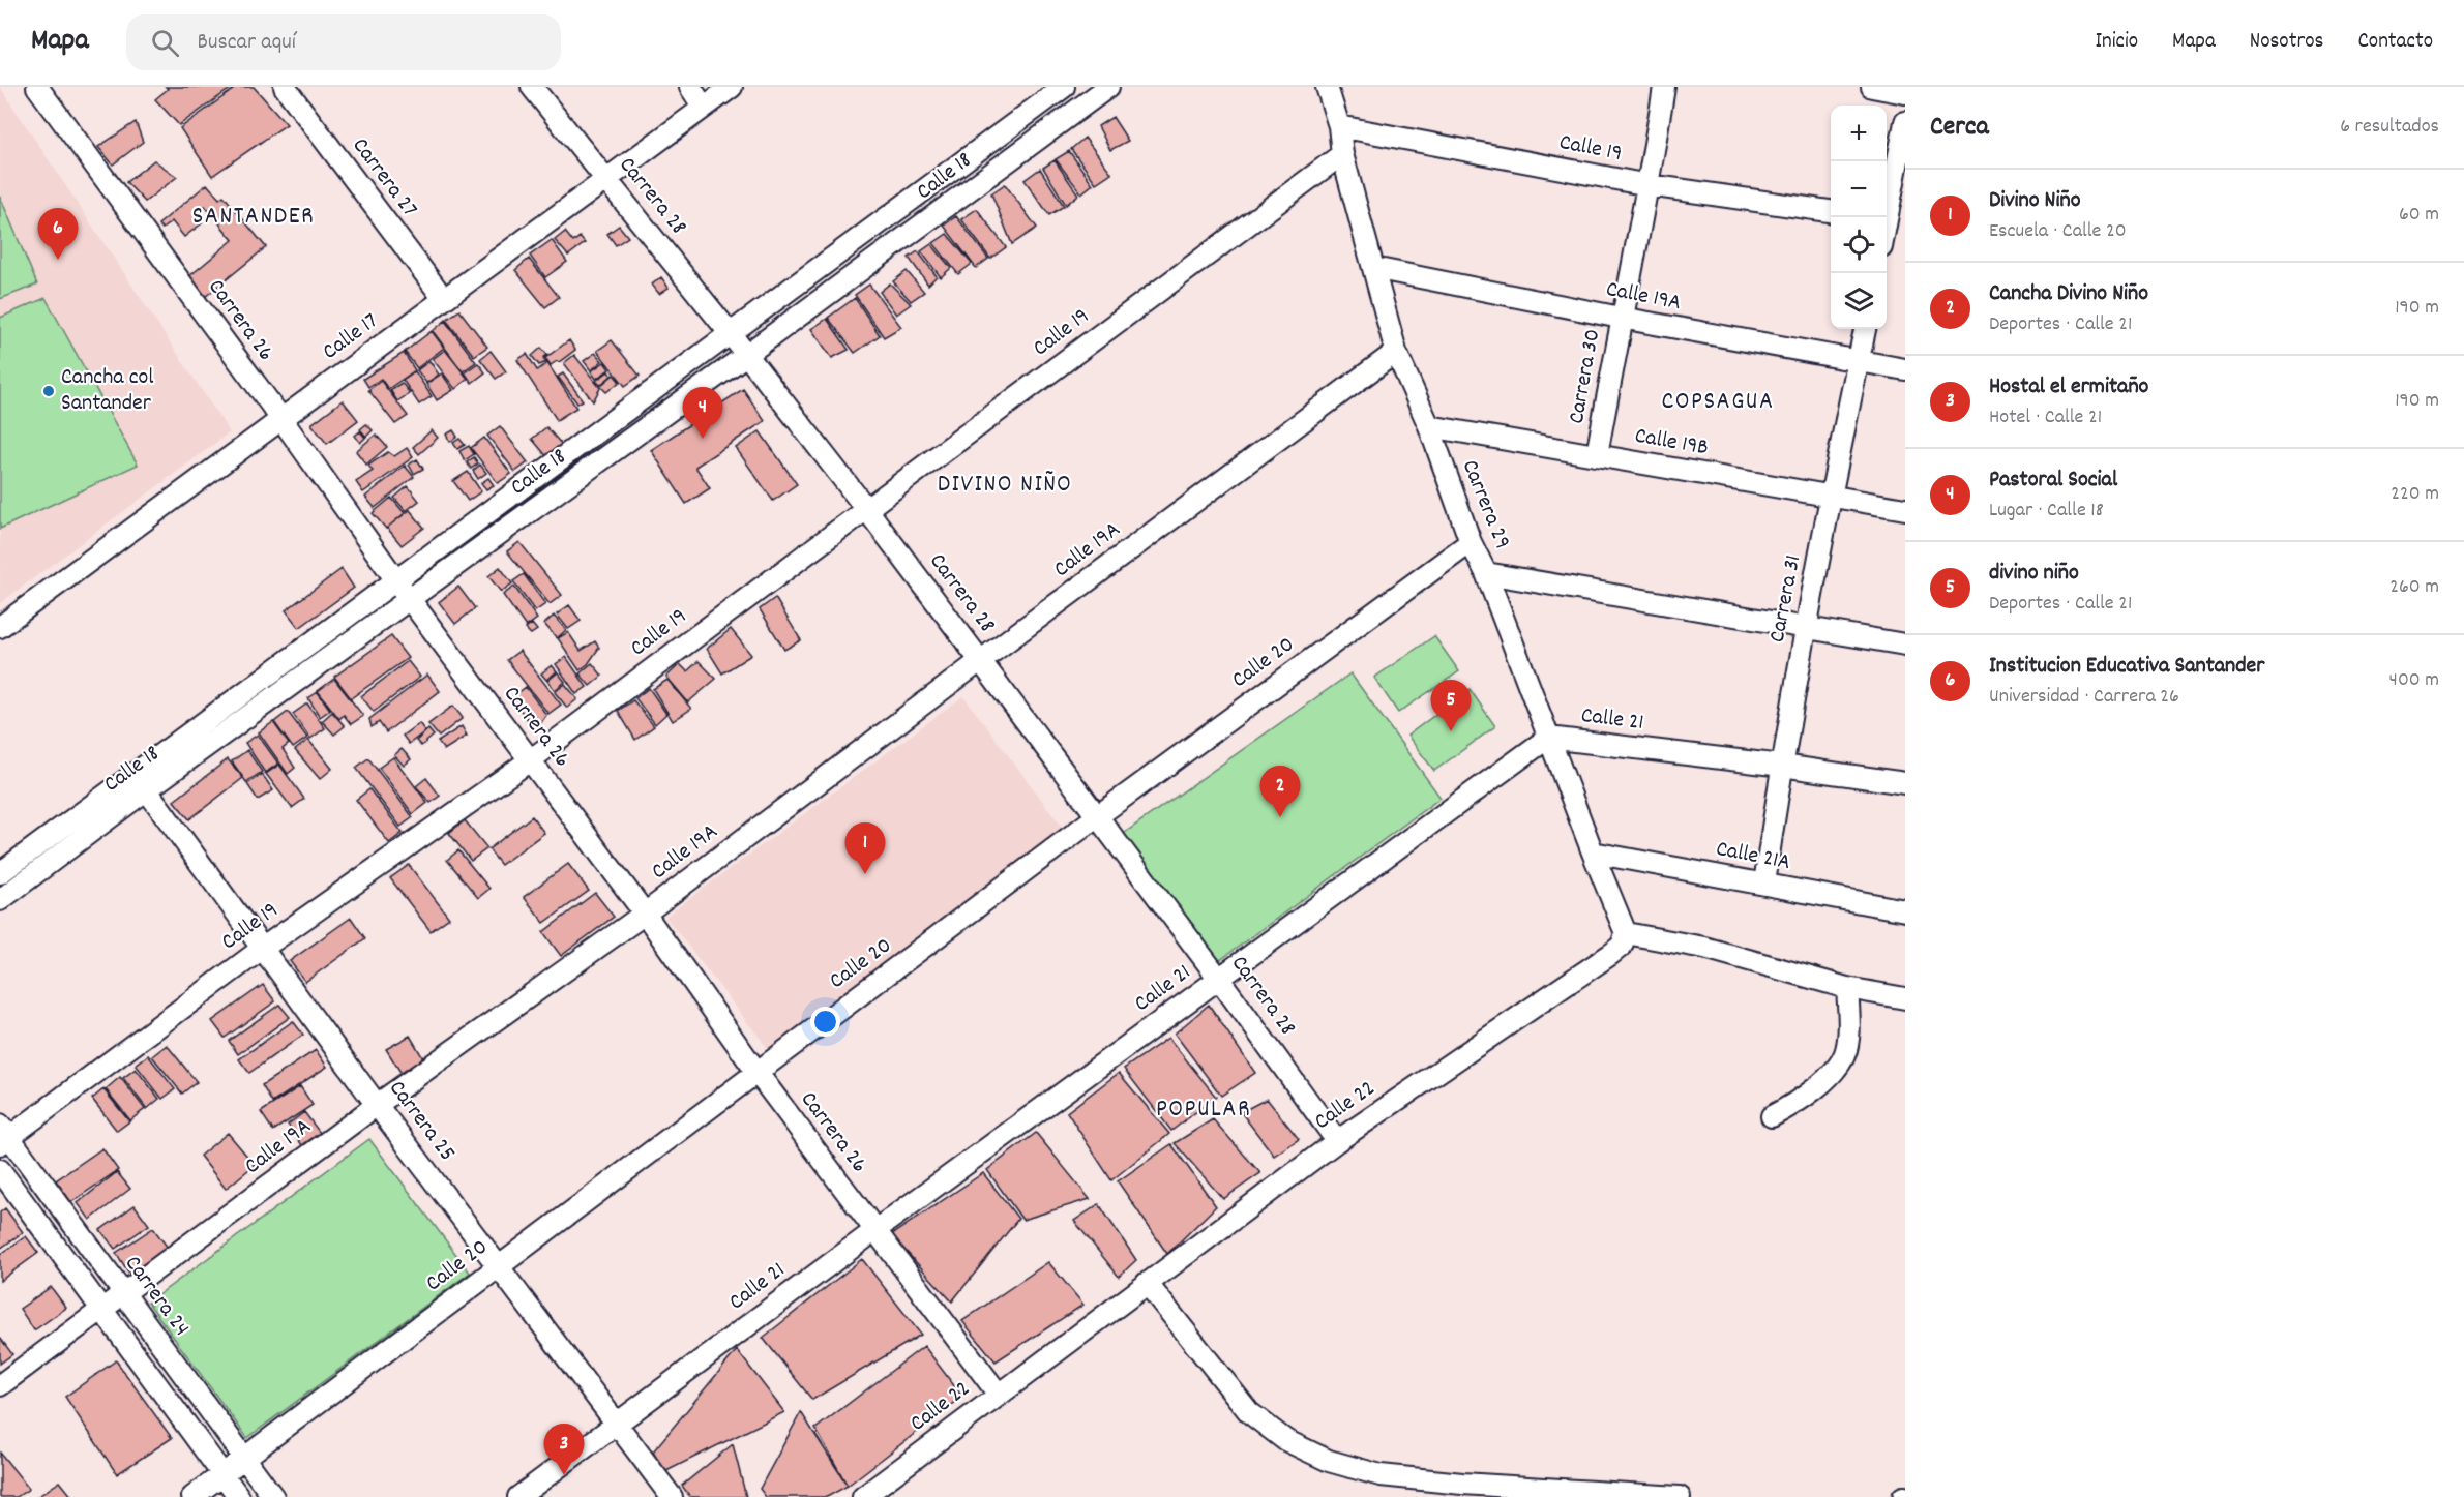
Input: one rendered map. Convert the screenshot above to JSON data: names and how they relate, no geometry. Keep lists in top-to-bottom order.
{
  "streets": {
    "street": [
      "Calle 19",
      "Calle 18",
      "Carrera 27",
      "Carrera 28",
      "Calle 19A",
      "Carrera 26",
      "Calle 17",
      "Carrera 30",
      "Calle 19B",
      "Carrera 29",
      "Carrera 31",
      "Calle 20",
      "Calle 21",
      "Calle 21A",
      "Calle 22",
      "Carrera 25",
      "Carrera 24"
    ]
  },
  "crossings": [
    ["Calle 19", "Carrera 28"],
    ["Calle 19", "Carrera 26"],
    ["Calle 19", "Carrera 30"],
    ["Calle 19", "Carrera 29"],
    ["Calle 19", "Carrera 25"],
    ["Calle 19", "Carrera 24"],
    ["Calle 18", "Carrera 28"],
    ["Calle 18", "Carrera 26"],
    ["Calle 18", "Carrera 25"],
    ["Carrera 27", "Calle 17"],
    ["Carrera 28", "Calle 19A"],
    ["Carrera 28", "Calle 17"],
    ["Carrera 28", "Calle 20"],
    ["Carrera 28", "Calle 21"],
    ["Carrera 28", "Calle 22"],
    ["Calle 19A", "Carrera 26"],
    ["Calle 19A", "Carrera 30"],
    ["Calle 19A", "Carrera 29"],
    ["Calle 19A", "Carrera 31"],
    ["Calle 19A", "Carrera 25"],
    ["Calle 19A", "Carrera 24"],
    ["Carrera 26", "Calle 17"],
    ["Carrera 26", "Calle 20"],
    ["Carrera 26", "Calle 21"],
    ["Carrera 26", "Calle 22"],
    ["Carrera 30", "Calle 19B"],
    ["Calle 19B", "Carrera 29"],
    ["Calle 19B", "Carrera 31"],
    ["Carrera 29", "Calle 20"],
    ["Carrera 29", "Calle 21"],
    ["Carrera 29", "Calle 21A"],
    ["Carrera 29", "Calle 22"],
    ["Carrera 31", "Calle 21"],
    ["Carrera 31", "Calle 21A"],
    ["Calle 20", "Carrera 25"],
    ["Calle 20", "Carrera 24"],
    ["Calle 21", "Carrera 25"]
  ],
  "districts": [
    "SANTANDER",
    "COPSAGUA",
    "DIVINO NIÑO",
    "POPULAR"
  ],
  "places": ["Cancha col Santander"],
  "page": {
    "header": "Mapa",
    "search": "Buscar aquí",
    "nav": [
      "Inicio",
      "Mapa",
      "Nosotros",
      "Contacto"
    ],
    "heading": ["Cerca", "6 resultados"],
    "map_buttons": ["+", "−"],
    "list": [
      {
        "mark": "1",
        "name": "Divino Niño",
        "note": "Escuela · Calle 20",
        "value": "60 m"
      },
      {
        "mark": "2",
        "name": "Cancha Divino Niño",
        "note": "Deportes · Calle 21",
        "value": "190 m"
      },
      {
        "mark": "3",
        "name": "Hostal el ermitaño",
        "note": "Hotel · Calle 21",
        "value": "190 m"
      },
      {
        "mark": "4",
        "name": "Pastoral Social",
        "note": "Lugar · Calle 18",
        "value": "220 m"
      },
      {
        "mark": "5",
        "name": "divino niño",
        "note": "Deportes · Calle 21",
        "value": "260 m"
      },
      {
        "mark": "6",
        "name": "Institucion Educativa Santander",
        "note": "Universidad · Carrera 26",
        "value": "400 m"
      }
    ],
    "pins": [
      "6",
      "4",
      "5",
      "2",
      "1",
      "3"
    ]
  }
}
